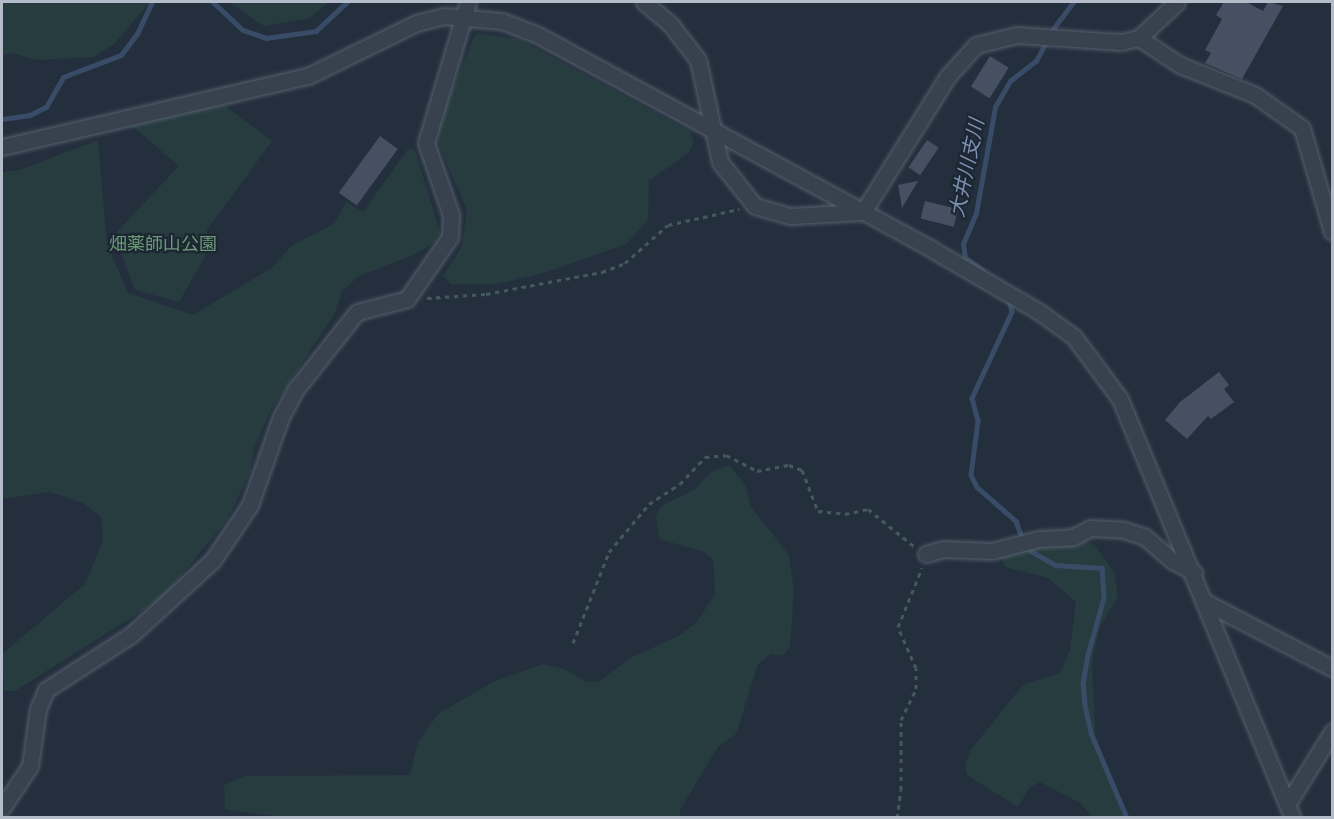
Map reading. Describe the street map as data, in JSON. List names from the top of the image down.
{
  "water": ["大井川支川"],
  "parks": ["畑薬師山公園"]
}
